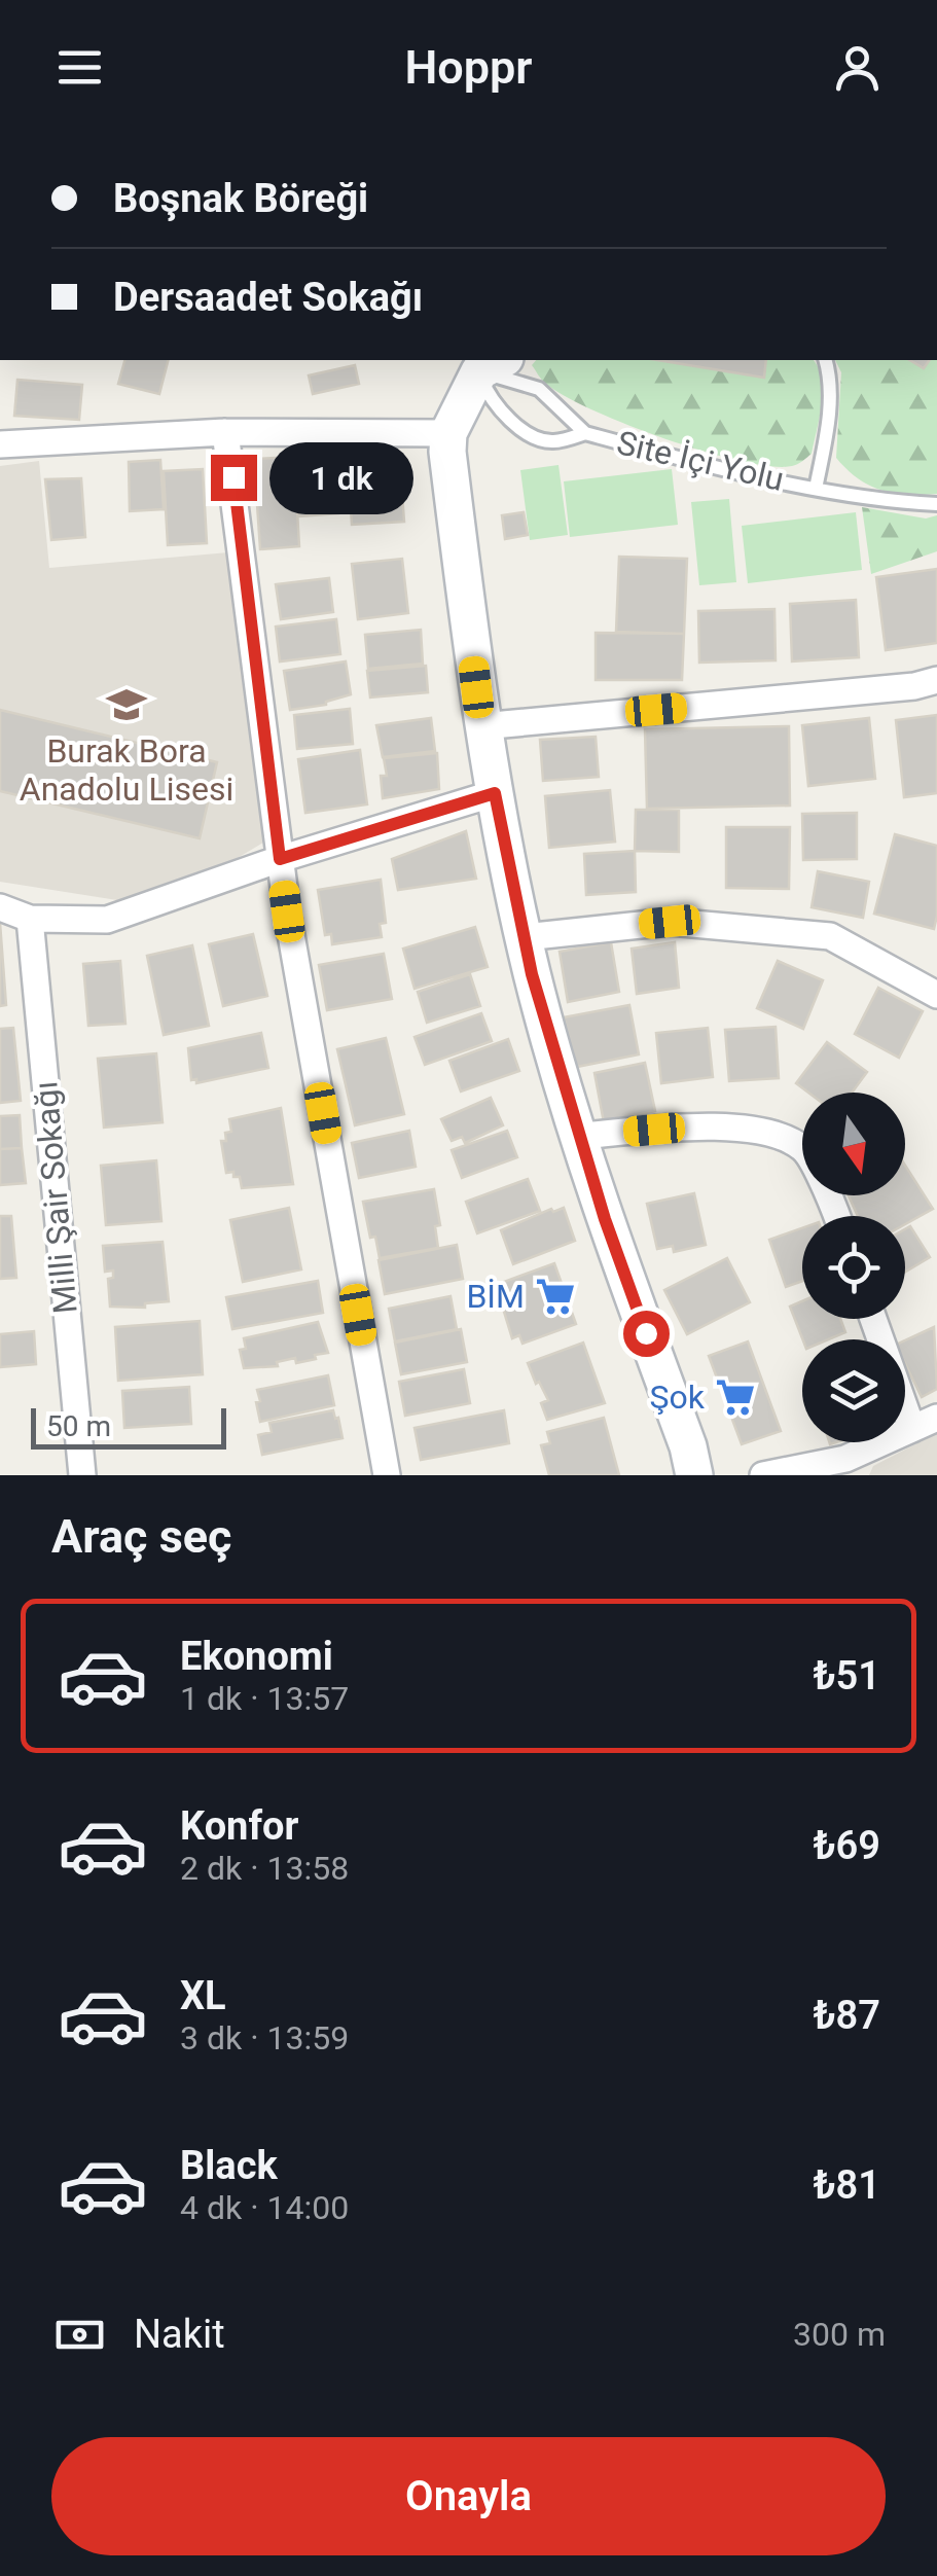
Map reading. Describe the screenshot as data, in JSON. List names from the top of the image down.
{
  "streets": {
    "street": ["Milli Şair Sokağı"],
    "lane": ["Site İçi Yolu"]
  },
  "places": {
    "school or university": ["Burak Bora Anadolu Lisesi"],
    "supermarket": ["BİM", "Şok"]
  },
  "scale_bar": "50 m",
  "north": "bottom",
  "page": {
    "header": "Hoppr",
    "banner": ["Boşnak Böreği", "Dersaadet Sokağı"],
    "bubble": "1 dk",
    "scale": "50 m",
    "heading": "Araç seç",
    "list": [
      {
        "name": "Ekonomi",
        "note": "1 dk · 13:57",
        "value": "₺51"
      },
      {
        "name": "Konfor",
        "note": "2 dk · 13:58",
        "value": "₺69"
      },
      {
        "name": "XL",
        "note": "3 dk · 13:59",
        "value": "₺87"
      },
      {
        "name": "Black",
        "note": "4 dk · 14:00",
        "value": "₺81"
      }
    ],
    "pay": ["Nakit", "300 m"],
    "buttons": "Onayla"
  }
}
